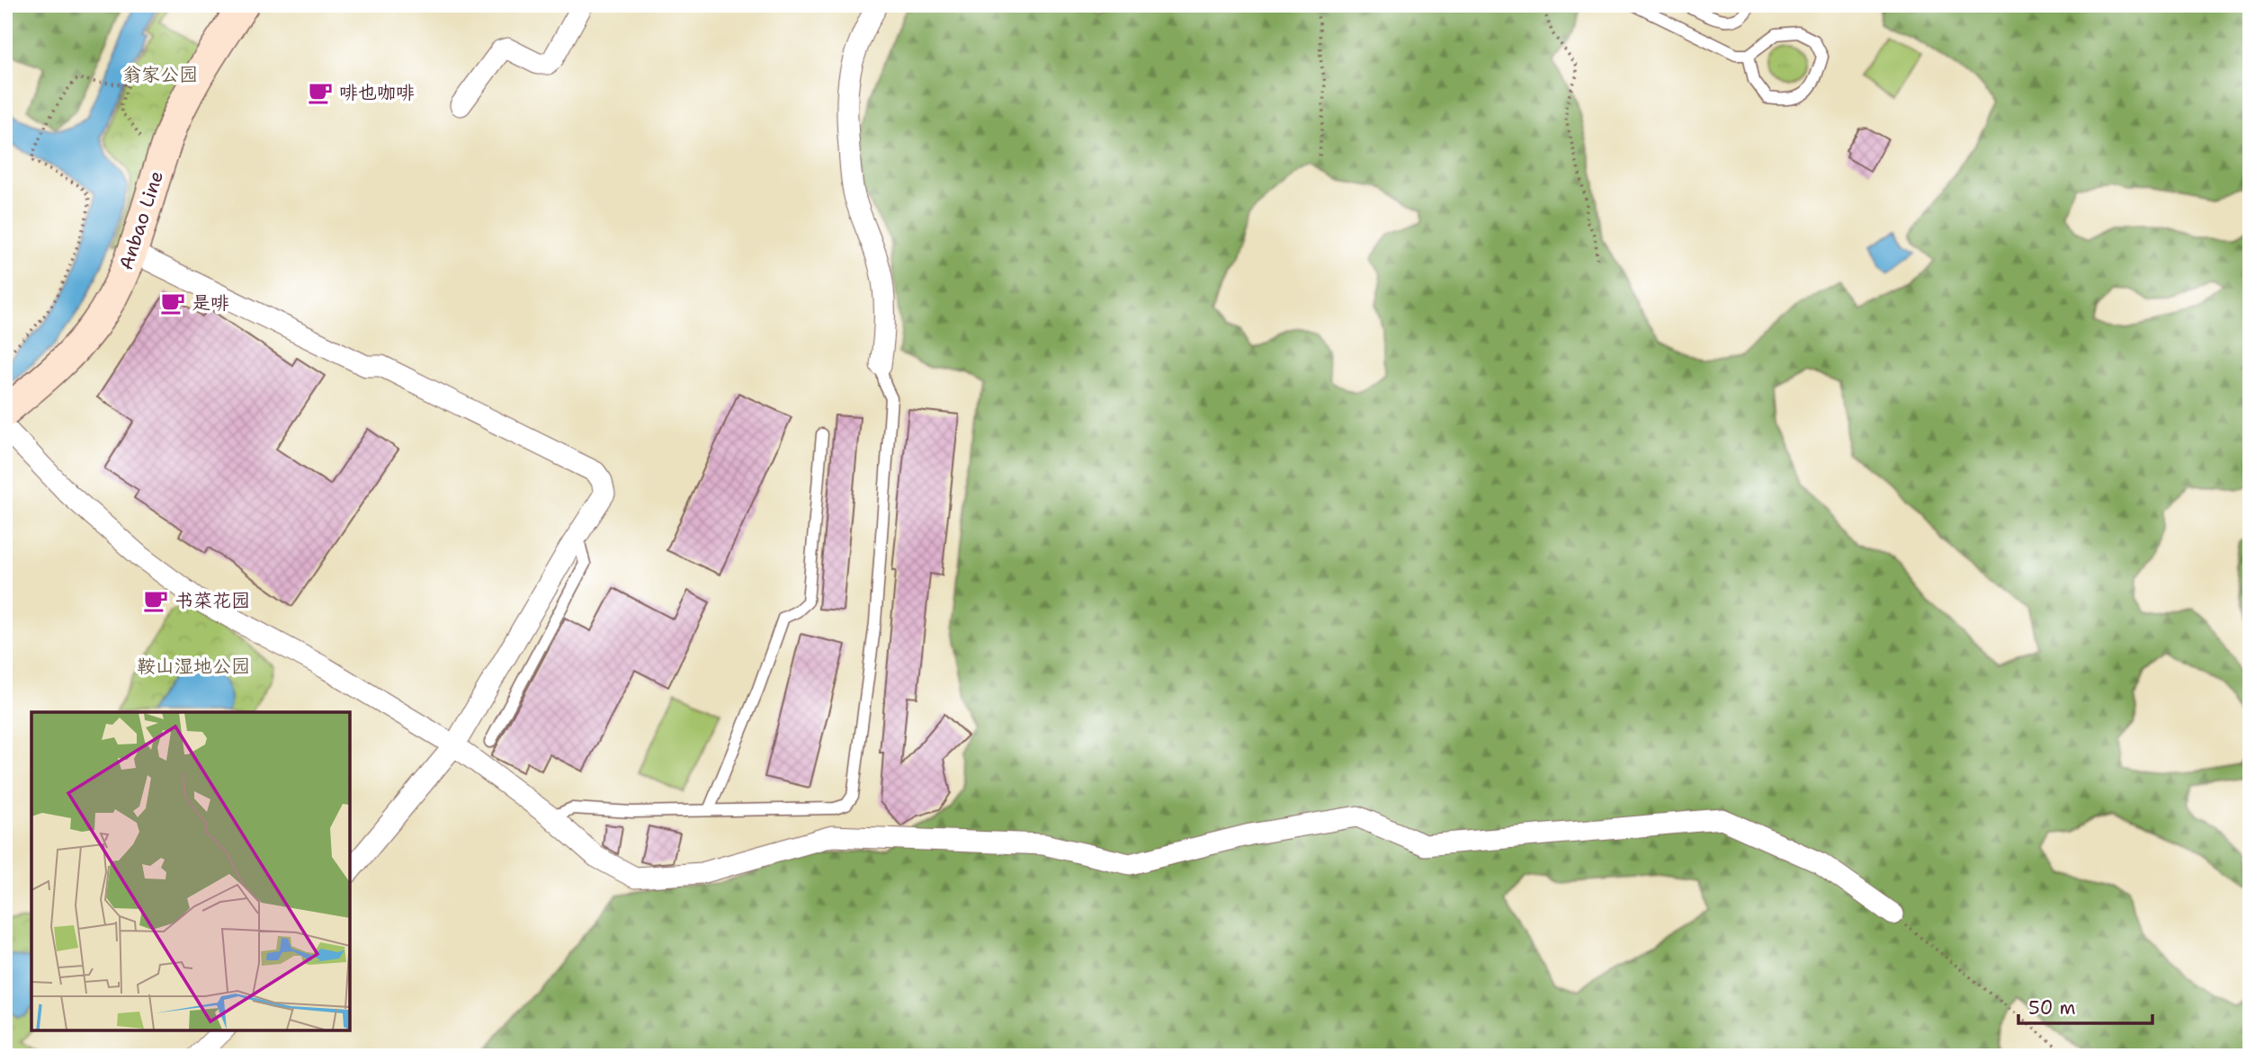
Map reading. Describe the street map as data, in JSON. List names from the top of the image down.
{
  "streets": {
    "main road": ["Anbao Line"]
  },
  "parks": ["翁家公园", "鞍山湿地公园"],
  "places": {
    "cafe": ["啡也咖啡", "是啡", "书菜花园"]
  },
  "scale_bar": "50 m"
}
